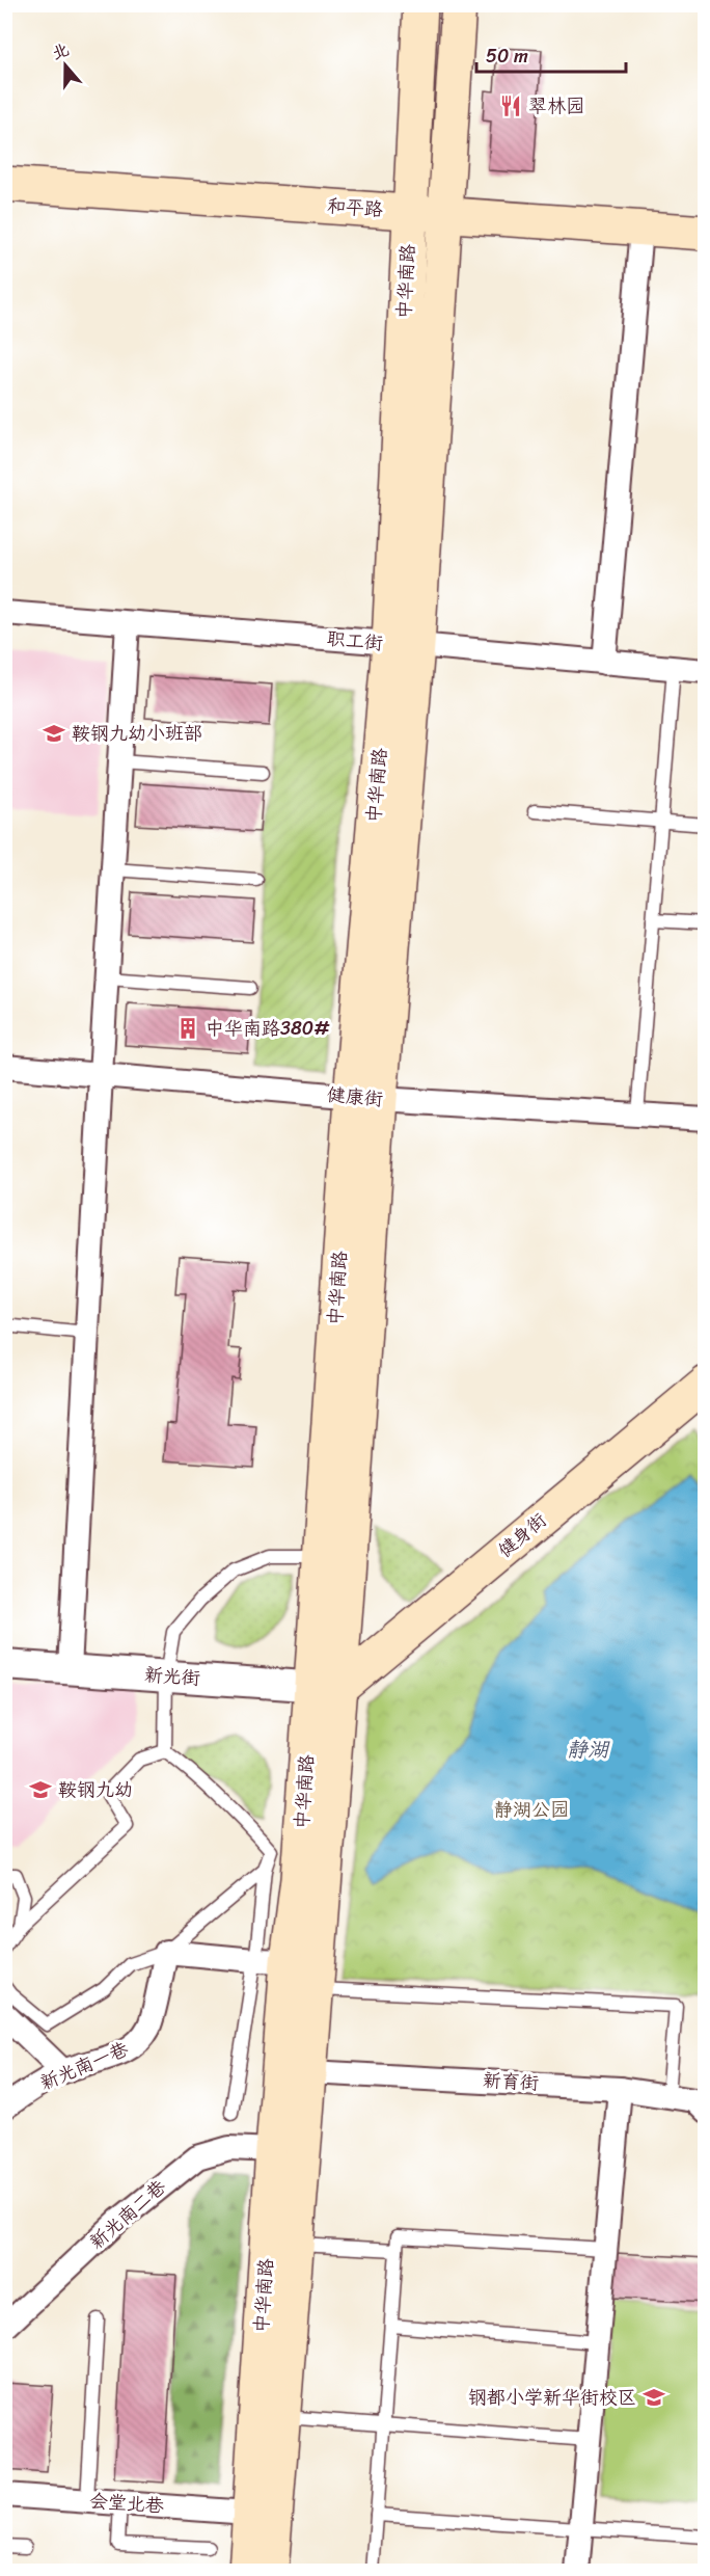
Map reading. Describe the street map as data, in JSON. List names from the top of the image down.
{
  "streets": {
    "main road": ["和平路", "中华南路", "健身街"],
    "street": [
      "职工街",
      "健康街",
      "新光街",
      "新光南一巷",
      "新育街",
      "新光南二巷",
      "会堂北巷"
    ]
  },
  "crossings": [
    ["和平路", "中华南路"],
    ["中华南路", "职工街"],
    ["中华南路", "健康街"],
    ["中华南路", "健身街"],
    ["中华南路", "新光街"],
    ["中华南路", "新光南二巷"],
    ["中华南路", "会堂北巷"],
    ["健身街", "新光街"]
  ],
  "water": ["静湖"],
  "parks": ["静湖公园"],
  "places": {
    "restaurant": ["翠林园"],
    "school or university": ["鞍钢九幼小班部", "鞍钢九幼", "钢都小学新华街校区"],
    "building": ["中华南路380#"]
  },
  "scale_bar": "50 m",
  "north": "top"
}
